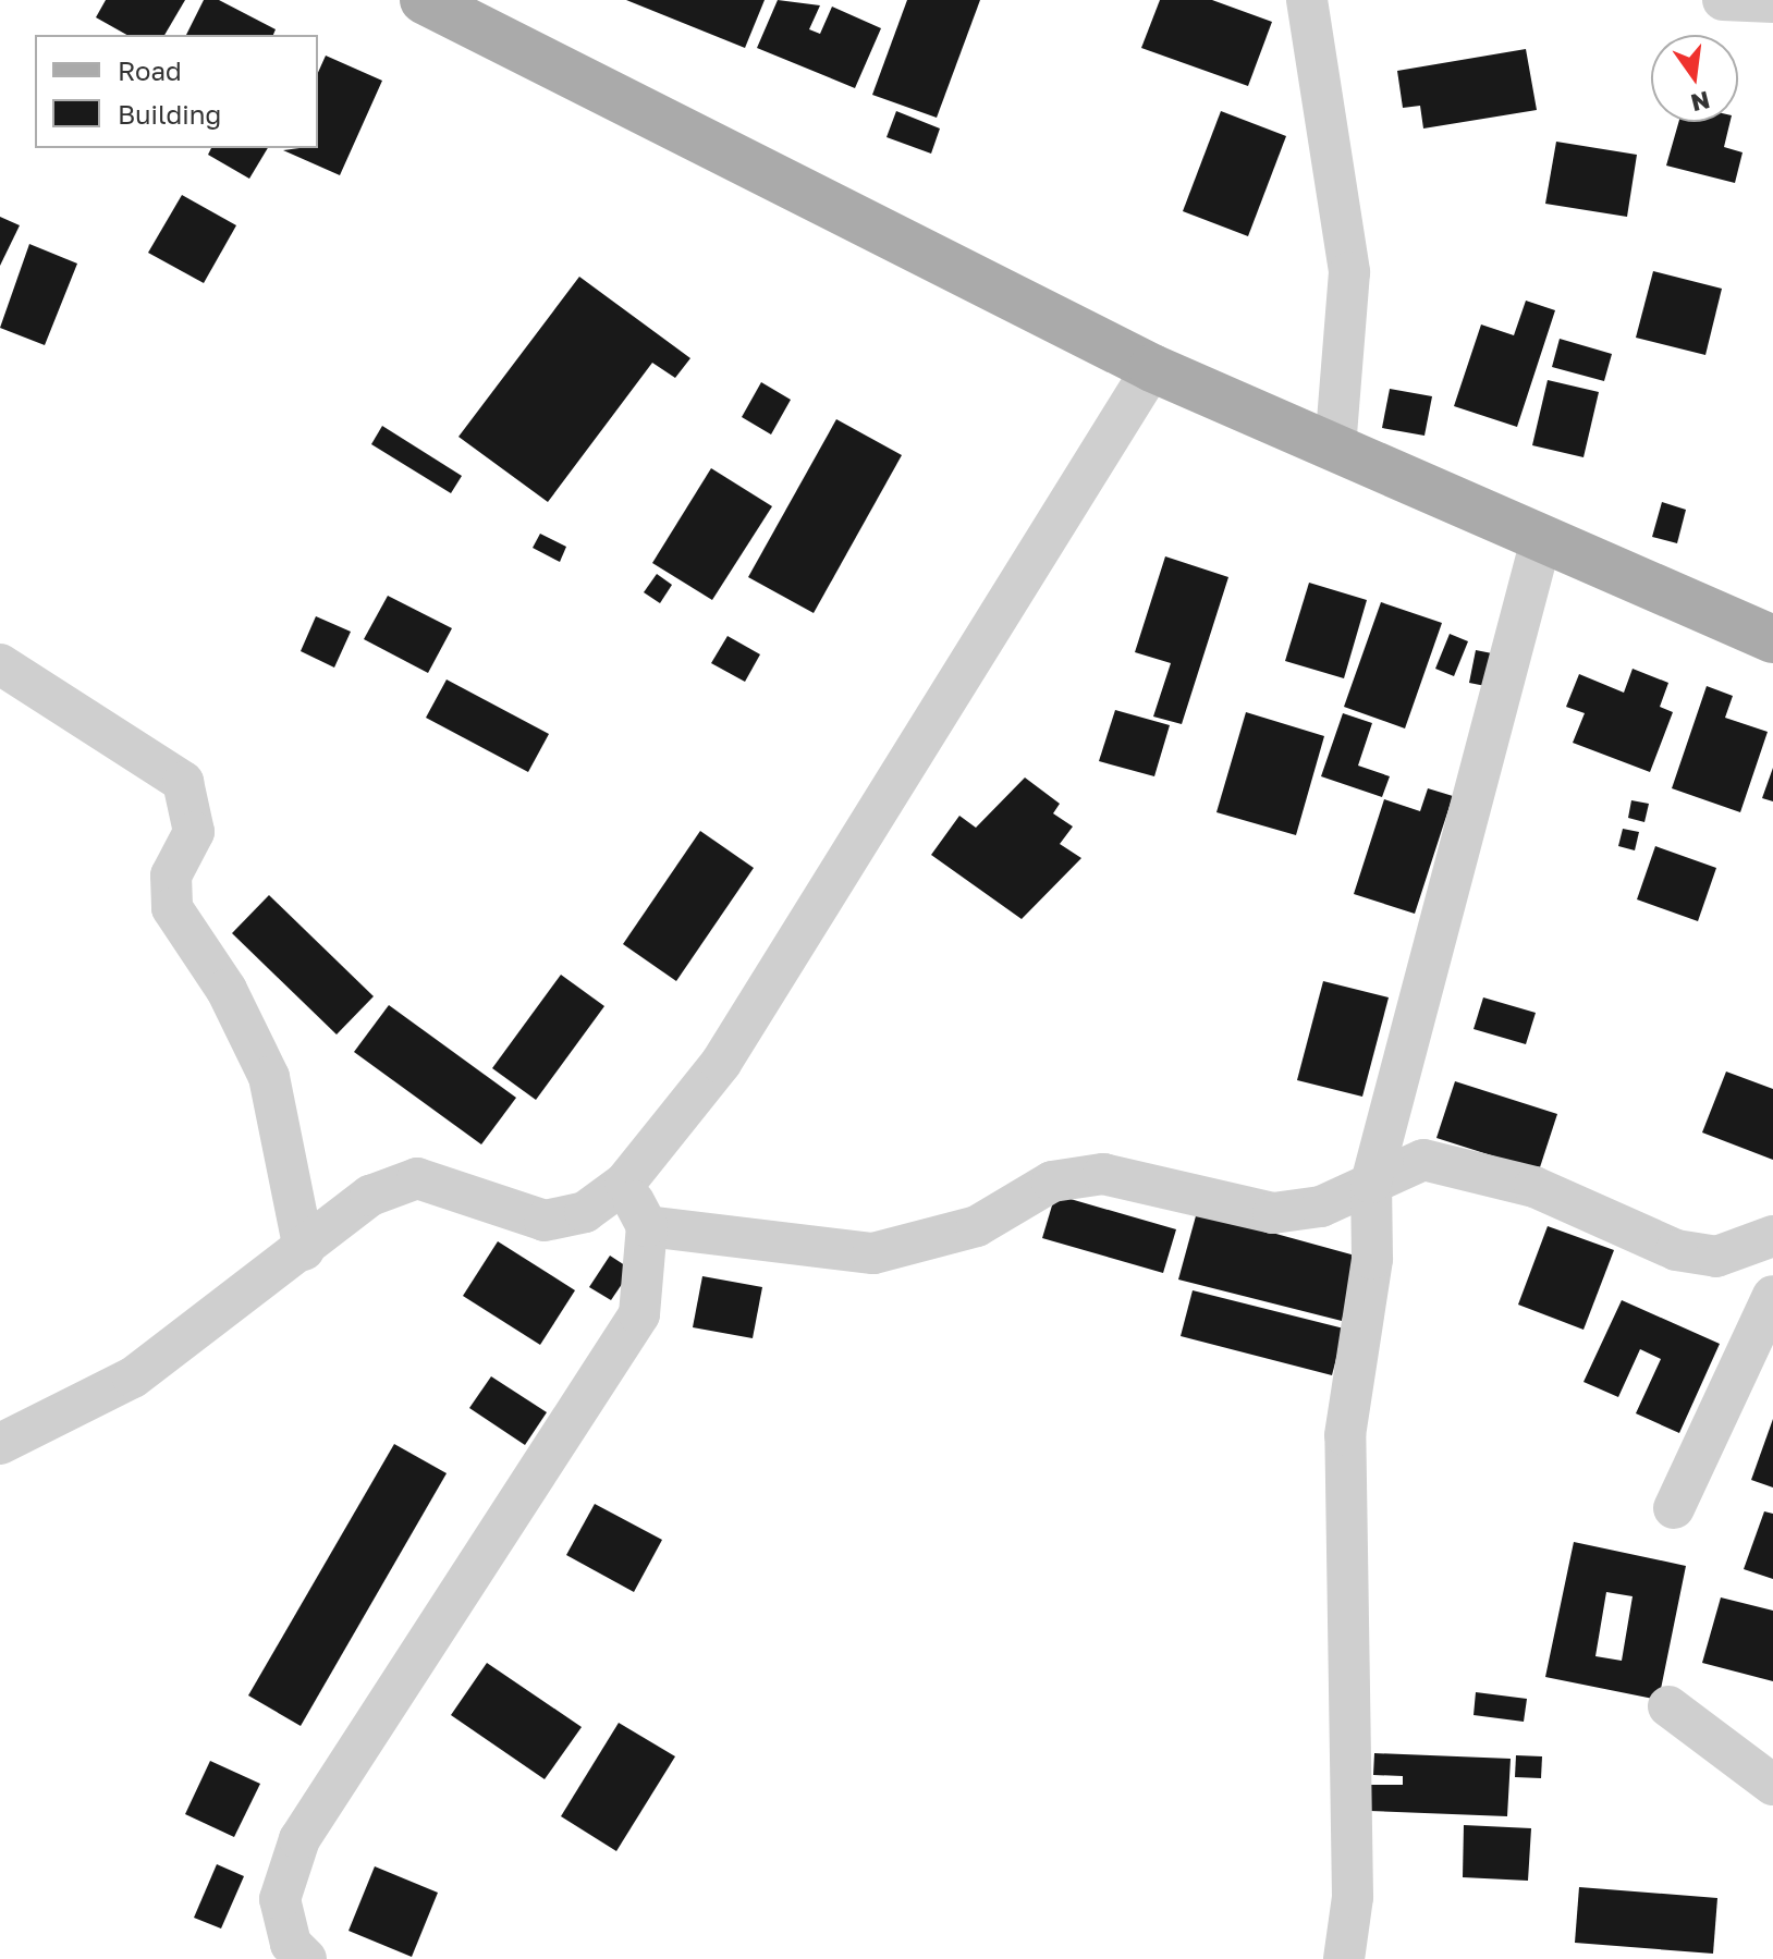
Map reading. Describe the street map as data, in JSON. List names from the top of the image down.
{
  "legend": ["Road", "Building"],
  "north": "bottom"
}
